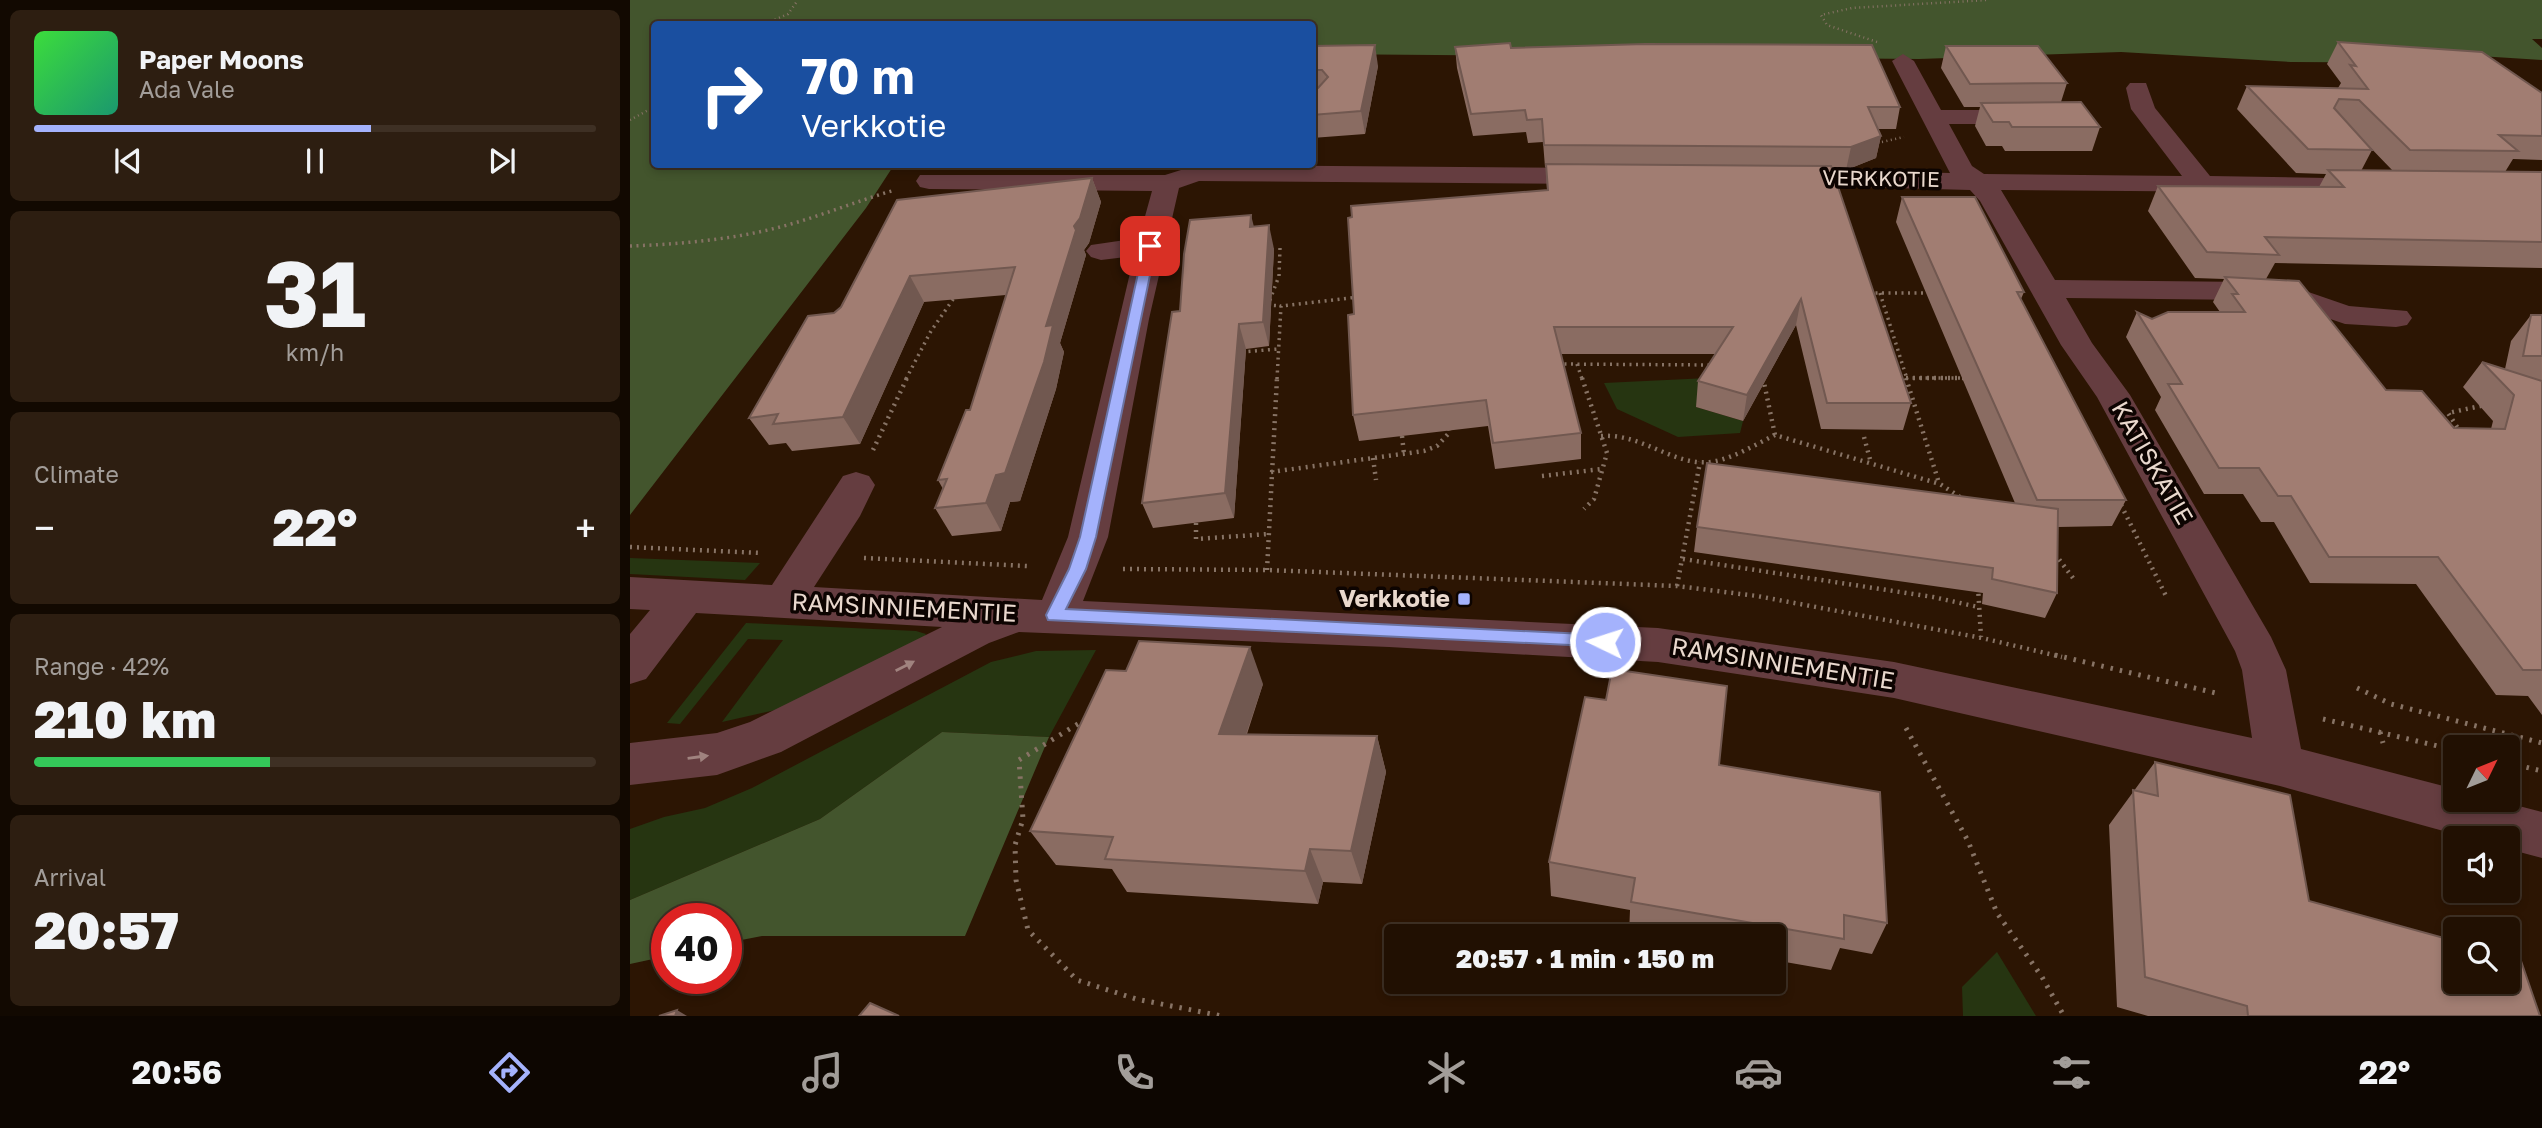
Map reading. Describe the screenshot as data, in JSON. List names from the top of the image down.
{
  "streets": {
    "street": ["VERKKOTIE", "KATISKATIE", "RAMSINNIEMENTIE"]
  },
  "crossings": [
    ["VERKKOTIE", "KATISKATIE"],
    ["KATISKATIE", "RAMSINNIEMENTIE"]
  ],
  "places": {
    "transit": ["Verkkotie"]
  },
  "north": "top right",
  "page": {
    "turn": ["70 m", "Verkkotie"],
    "song": ["Paper Moons", "Ada Vale"],
    "tile": [
      ["31", "km/h"],
      "Climate",
      ["Range · 42%", "210 km"],
      ["Arrival", "20:57"]
    ],
    "heat": ["−", "22°", "+"],
    "limit": "40",
    "trip": "20:57 · 1 min · 150 m",
    "tabs": ["20:56", "22°"]
  }
}
